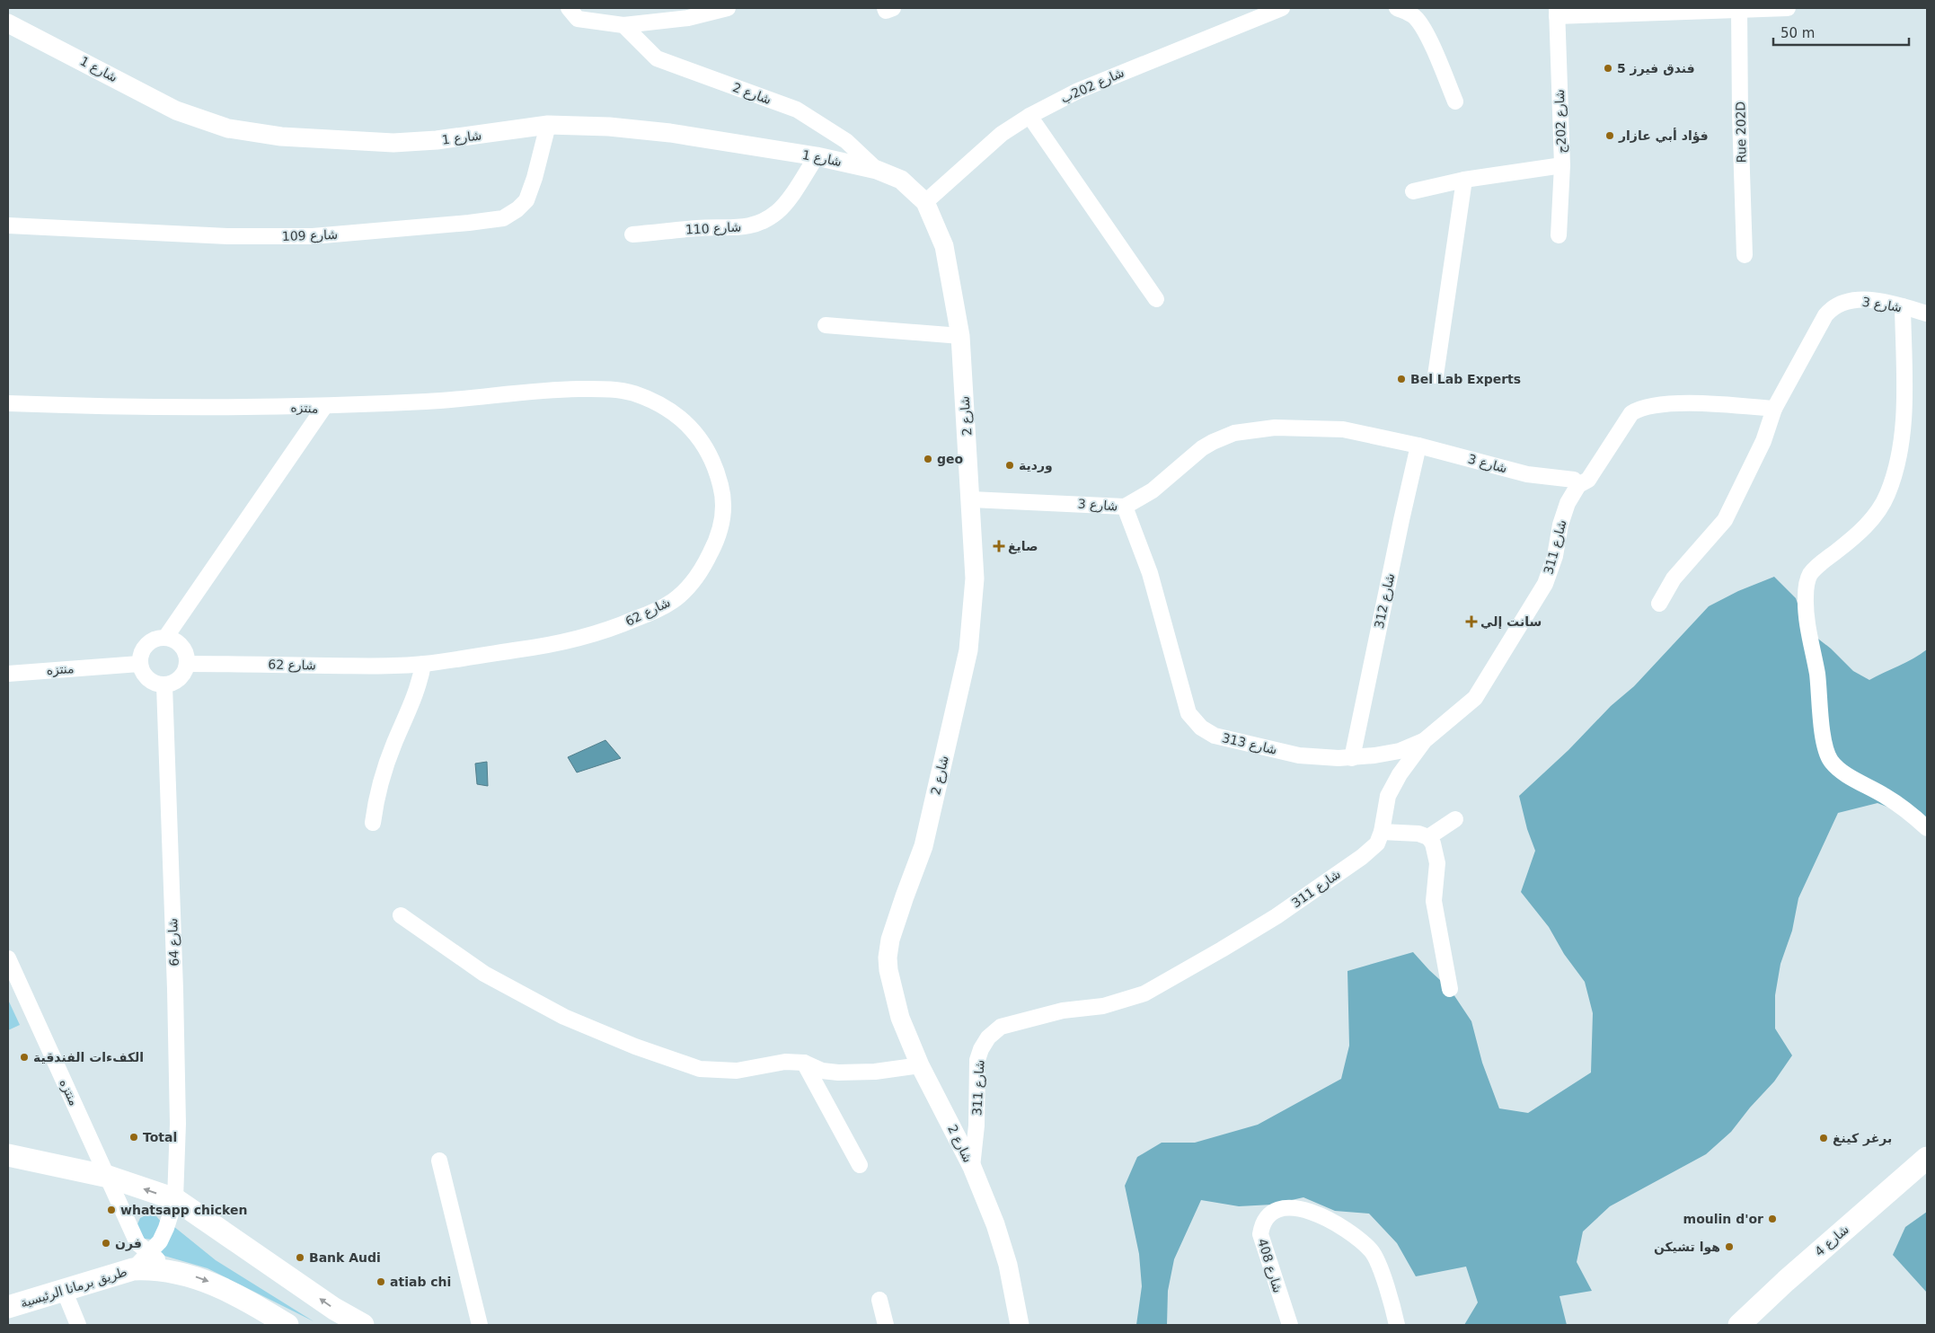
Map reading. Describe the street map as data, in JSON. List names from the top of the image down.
{
  "streets": {
    "main road": ["شارع 4", "طريق برمانا الرئيسية"],
    "street": [
      "شارع 1",
      "شارع 202ب",
      "شارع 2",
      "شارع 202ج",
      "Rue 202D",
      "شارع 110",
      "شارع 109",
      "شارع 3",
      "منتزه",
      "شارع 311",
      "شارع 312",
      "شارع 62",
      "شارع 313",
      "شارع 64",
      "شارع 408"
    ]
  },
  "crossings": [
    ["شارع 1", "شارع 202ب"],
    ["شارع 1", "شارع 2"],
    ["شارع 1", "شارع 110"],
    ["شارع 1", "شارع 109"],
    ["شارع 202ب", "شارع 2"],
    ["شارع 2", "شارع 3"],
    ["شارع 2", "شارع 311"],
    ["شارع 3", "شارع 311"],
    ["شارع 3", "شارع 312"],
    ["شارع 3", "شارع 313"],
    ["منتزه", "شارع 62"],
    ["منتزه", "شارع 64"],
    ["منتزه", "طريق برمانا الرئيسية"],
    ["شارع 311", "شارع 313"],
    ["شارع 312", "شارع 313"],
    ["شارع 62", "شارع 64"],
    ["شارع 64", "طريق برمانا الرئيسية"]
  ],
  "places": {
    "other": [
      "فندق فيرز 5",
      "فؤاد أبي عازار",
      "Bel Lab Experts",
      "geo",
      "وردية",
      "الكفءات الفندقية",
      "Total",
      "برغر كينغ",
      "whatsapp chicken",
      "moulin d'or",
      "فرن",
      "هوا تشيكن",
      "Bank Audi",
      "atiab chi"
    ],
    "health": ["صايغ", "سانت إلي"]
  },
  "scale_bar": "50 m"
}
